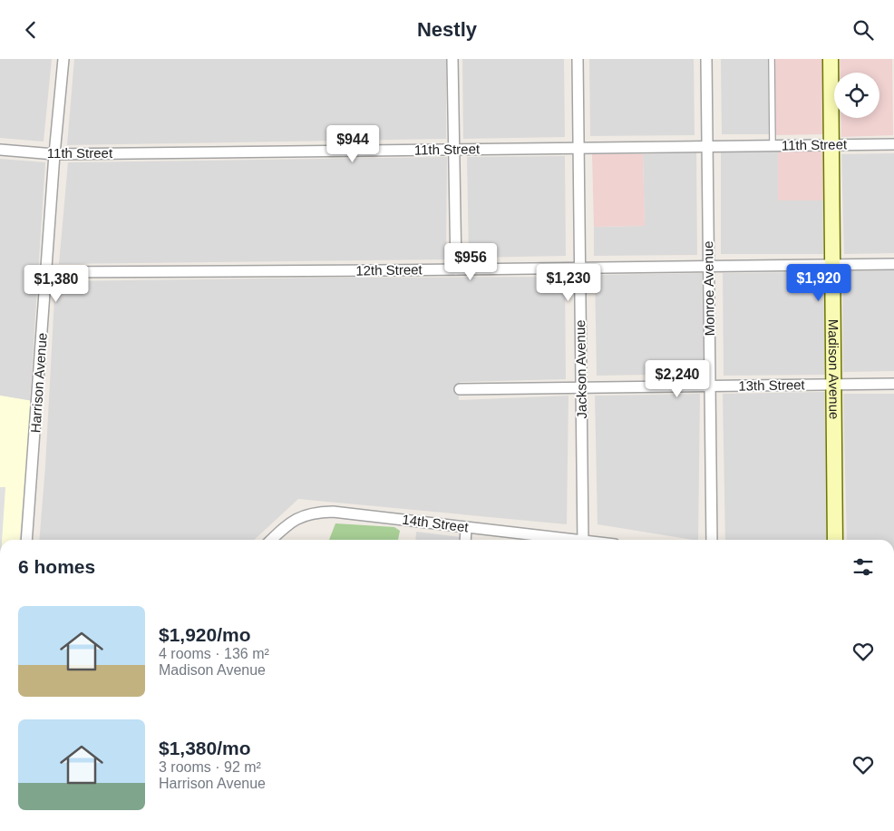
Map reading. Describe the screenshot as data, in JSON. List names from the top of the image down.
{
  "streets": {
    "street": [
      "11th Street",
      "12th Street",
      "Monroe Avenue",
      "Jackson Avenue",
      "Madison Avenue",
      "Harrison Avenue",
      "13th Street",
      "14th Street"
    ]
  },
  "crossings": [
    ["11th Street", "Monroe Avenue"],
    ["11th Street", "Jackson Avenue"],
    ["11th Street", "Madison Avenue"],
    ["11th Street", "Harrison Avenue"],
    ["12th Street", "Monroe Avenue"],
    ["12th Street", "Jackson Avenue"],
    ["12th Street", "Madison Avenue"],
    ["12th Street", "Harrison Avenue"],
    ["Monroe Avenue", "13th Street"],
    ["Jackson Avenue", "13th Street"],
    ["Madison Avenue", "13th Street"]
  ],
  "page": {
    "header": "Nestly",
    "price": [
      "$944",
      "$956",
      "$1,230",
      "$1,920",
      "$1,380",
      "$2,240"
    ],
    "heading": "6 homes",
    "list": [
      {
        "name": "$1,920/mo",
        "note": "4 rooms · 136 m² · Madison Avenue"
      },
      {
        "name": "$1,380/mo",
        "note": "3 rooms · 92 m² · Harrison Avenue"
      }
    ]
  }
}
